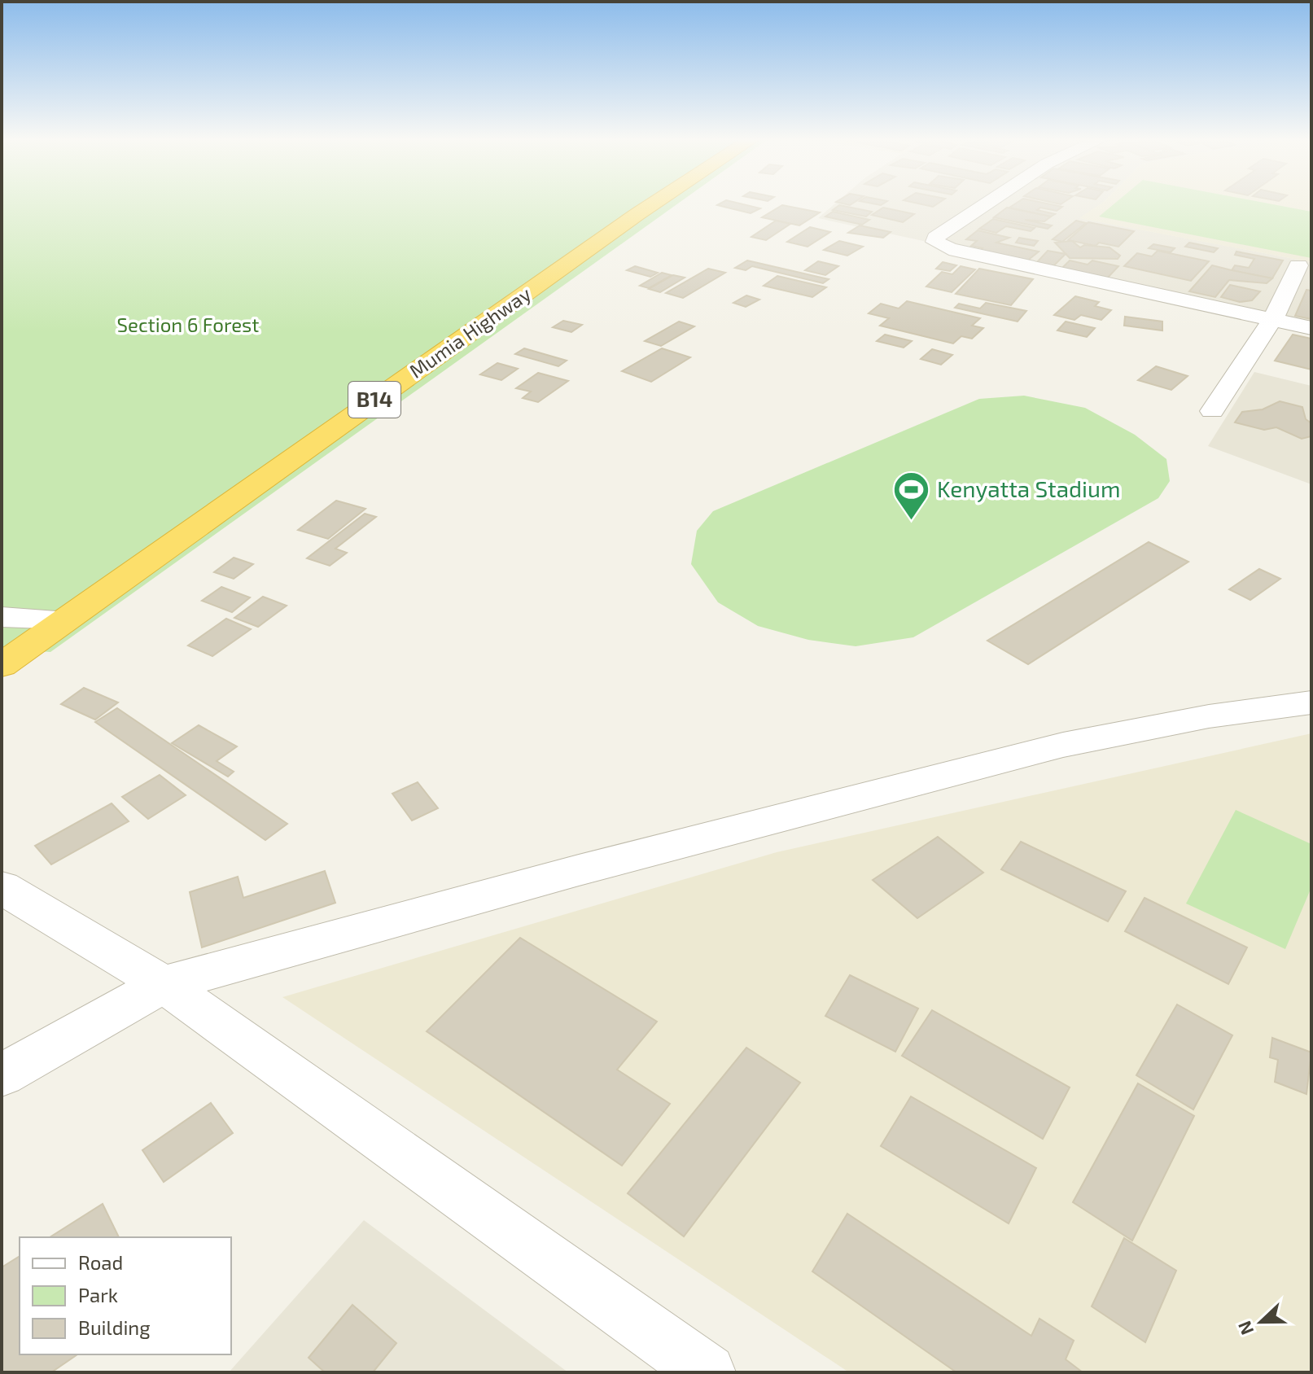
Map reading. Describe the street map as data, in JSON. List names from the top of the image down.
{
  "streets": {
    "highway": ["Mumia Highway", "B14"]
  },
  "parks": ["Section 6 Forest"],
  "places": {
    "sports": ["Kenyatta Stadium"]
  },
  "legend": ["Road", "Park", "Building"],
  "north": "left"
}
